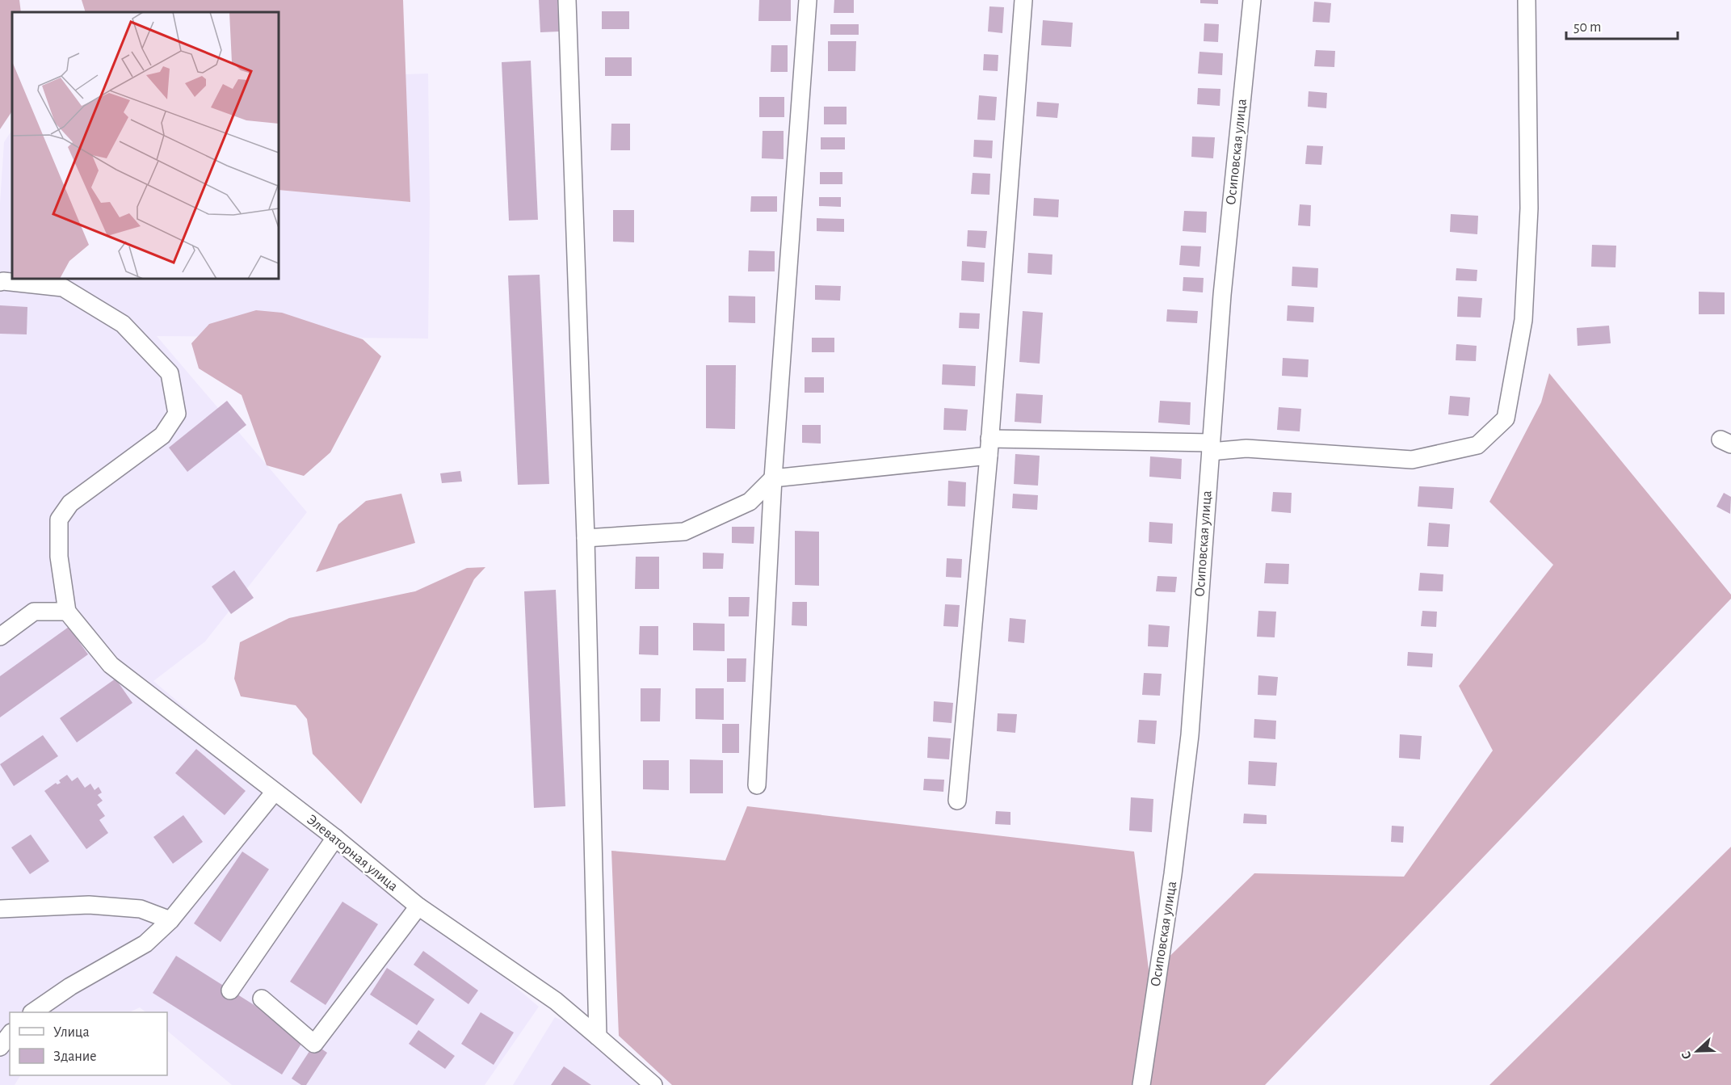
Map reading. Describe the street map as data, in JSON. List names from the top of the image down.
{
  "streets": {
    "street": ["Осиповская улица", "Элеваторная улица"]
  },
  "legend": ["Улица", "Здание"],
  "scale_bar": "50 m",
  "north": "left"
}
